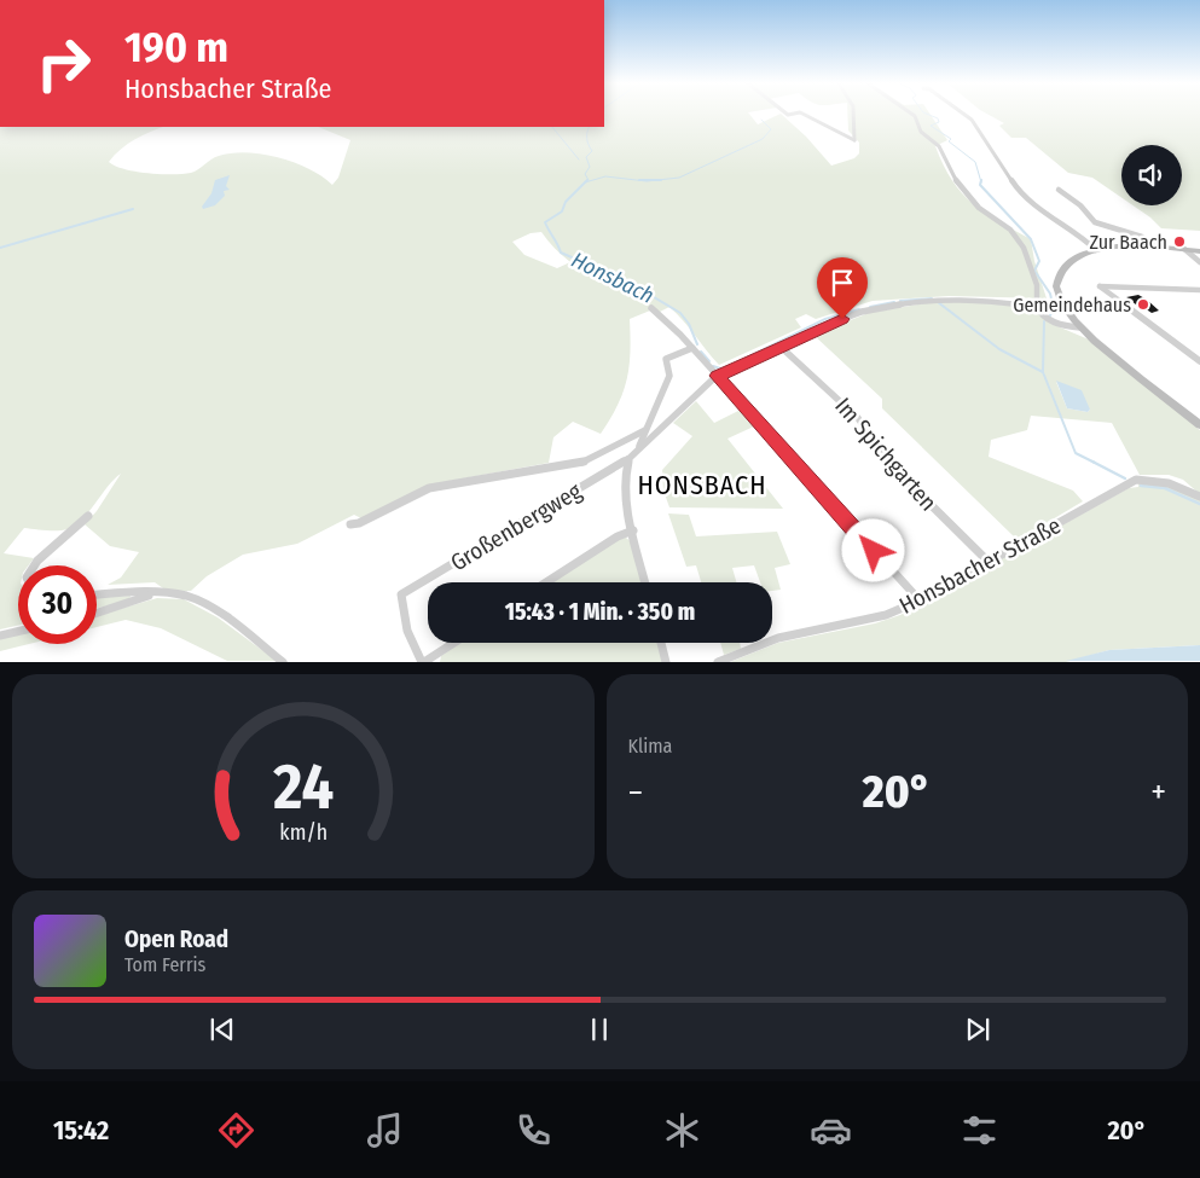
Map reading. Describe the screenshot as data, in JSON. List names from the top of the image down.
{
  "streets": {
    "street": ["Im Spichgarten", "Großenbergweg", "Honsbacher Straße"]
  },
  "crossings": [
    ["Im Spichgarten", "Honsbacher Straße"]
  ],
  "districts": ["HONSBACH"],
  "water": ["Honsbach"],
  "places": ["Zur Baach", "Gemeindehaus"],
  "page": {
    "turn": ["190 m", "Honsbacher Straße"],
    "limit": "30",
    "trip": "15:43 · 1 Min. · 350 m",
    "tile": "Klima",
    "heat": ["−", "20°", "+"],
    "song": ["Open Road", "Tom Ferris"],
    "tabs": ["15:42", "20°"],
    "gauge": ["24", "km/h"]
  }
}
